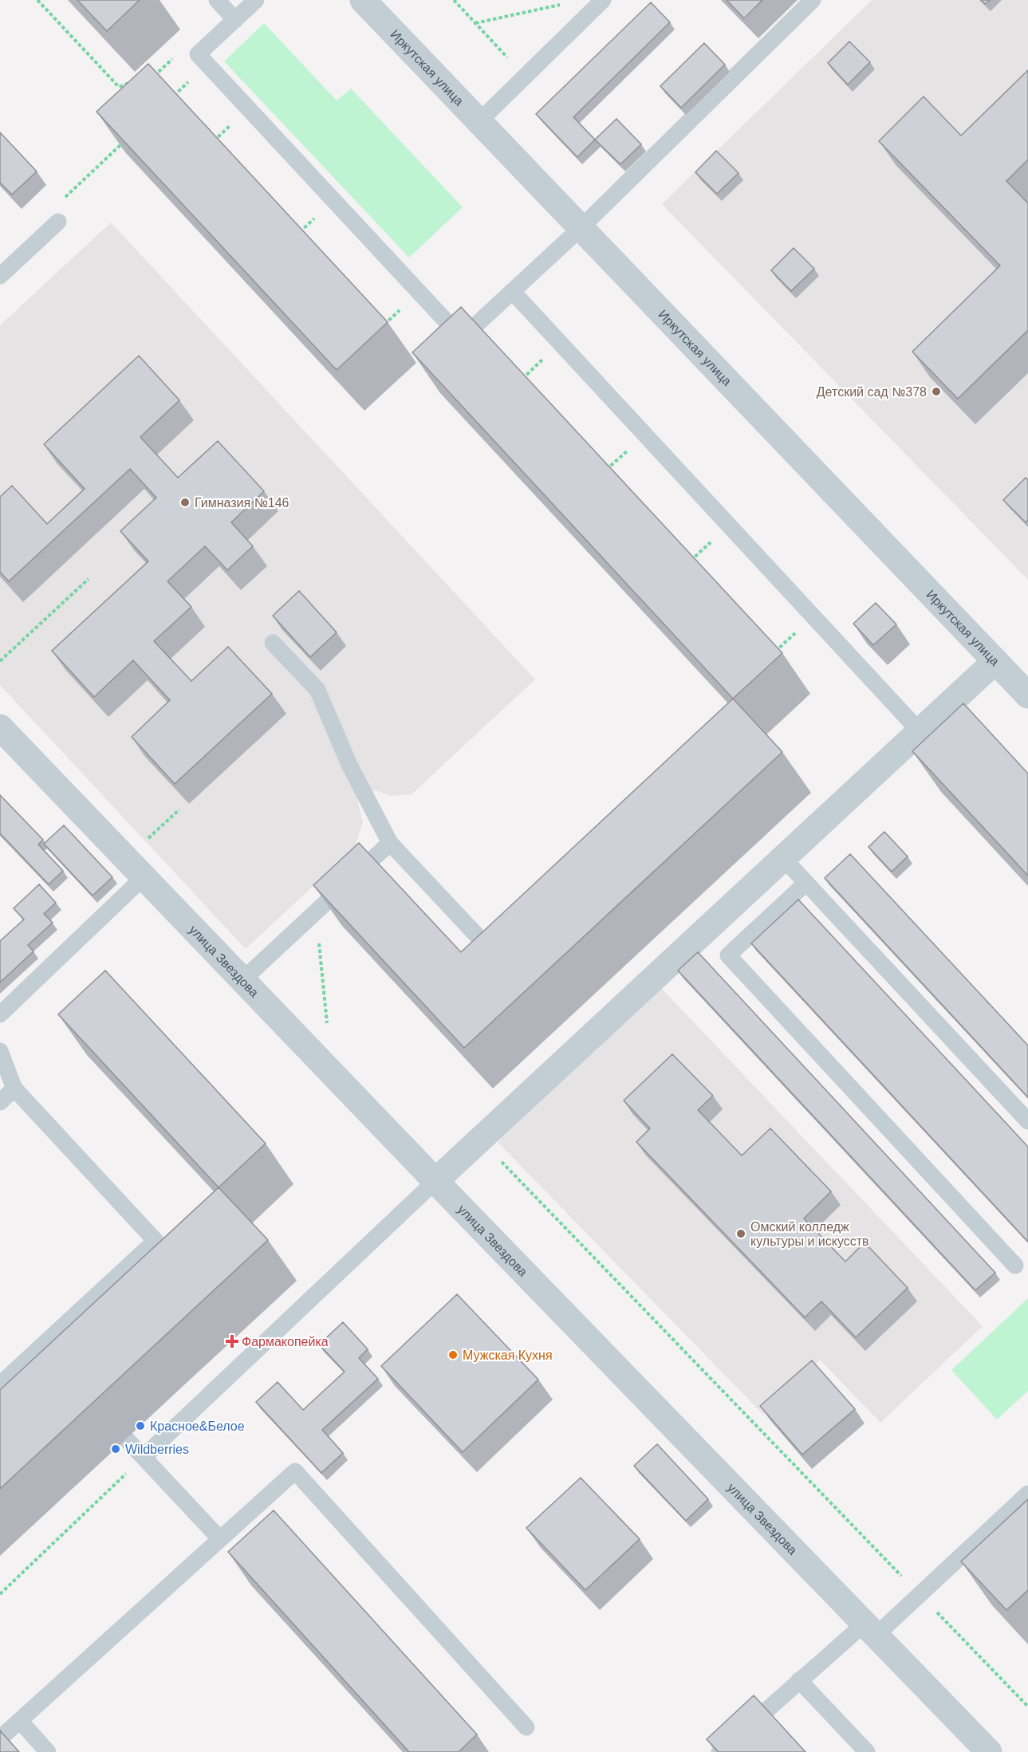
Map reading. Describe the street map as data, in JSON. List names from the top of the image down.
{
  "streets": {
    "street": ["Иркутская улица", "улица Звездова"]
  },
  "places": {
    "other": [
      "Детский сад №378",
      "Гимназия №146",
      "Омский колледж культуры и искусств",
      "Мужская Кухня",
      "Красное&Белое",
      "Wildberries"
    ],
    "health": ["Фармакопейка"]
  }
}
